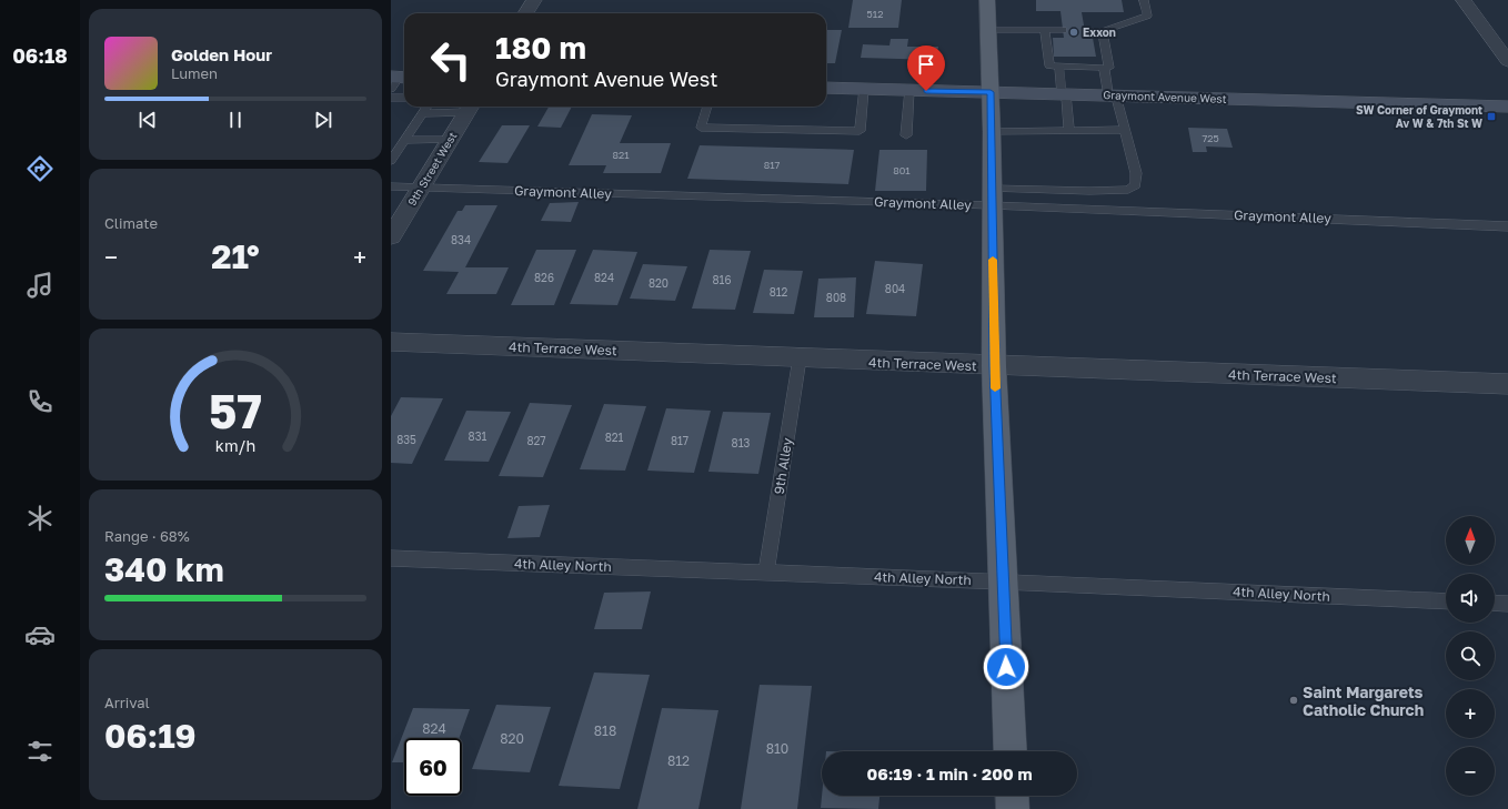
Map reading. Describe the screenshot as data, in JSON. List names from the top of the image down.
{
  "streets": {
    "main road": ["Graymont Avenue West"],
    "street": ["9th Street West", "4th Terrace West"],
    "lane": ["Graymont Alley", "9th Alley", "4th Alley North"]
  },
  "crossings": [
    ["9th Street West", "Graymont Alley"],
    ["4th Terrace West", "9th Alley"],
    ["9th Alley", "4th Alley North"]
  ],
  "places": {
    "other": ["Exxon", "Saint Margarets Catholic Church"],
    "transit": ["SW Corner of Graymont Av W & 7th St W"]
  },
  "house_numbers": [
    "512",
    "725",
    "821",
    "817",
    "801",
    "834",
    "826",
    "824",
    "816",
    "820",
    "804",
    "812",
    "808",
    "831",
    "821",
    "835",
    "827",
    "817",
    "813",
    "824",
    "818",
    "820",
    "810",
    "812"
  ],
  "north": "top",
  "page": {
    "tabs": "06:18",
    "turn": ["180 m", "Graymont Avenue West"],
    "song": ["Golden Hour", "Lumen"],
    "tile": [
      "Climate",
      ["Range · 68%", "340 km"],
      ["Arrival", "06:19"]
    ],
    "heat": ["−", "21°", "+"],
    "map_buttons": ["+", "−"],
    "limit": "60",
    "trip": "06:19 · 1 min · 200 m",
    "gauge": ["57", "km/h"]
  }
}
